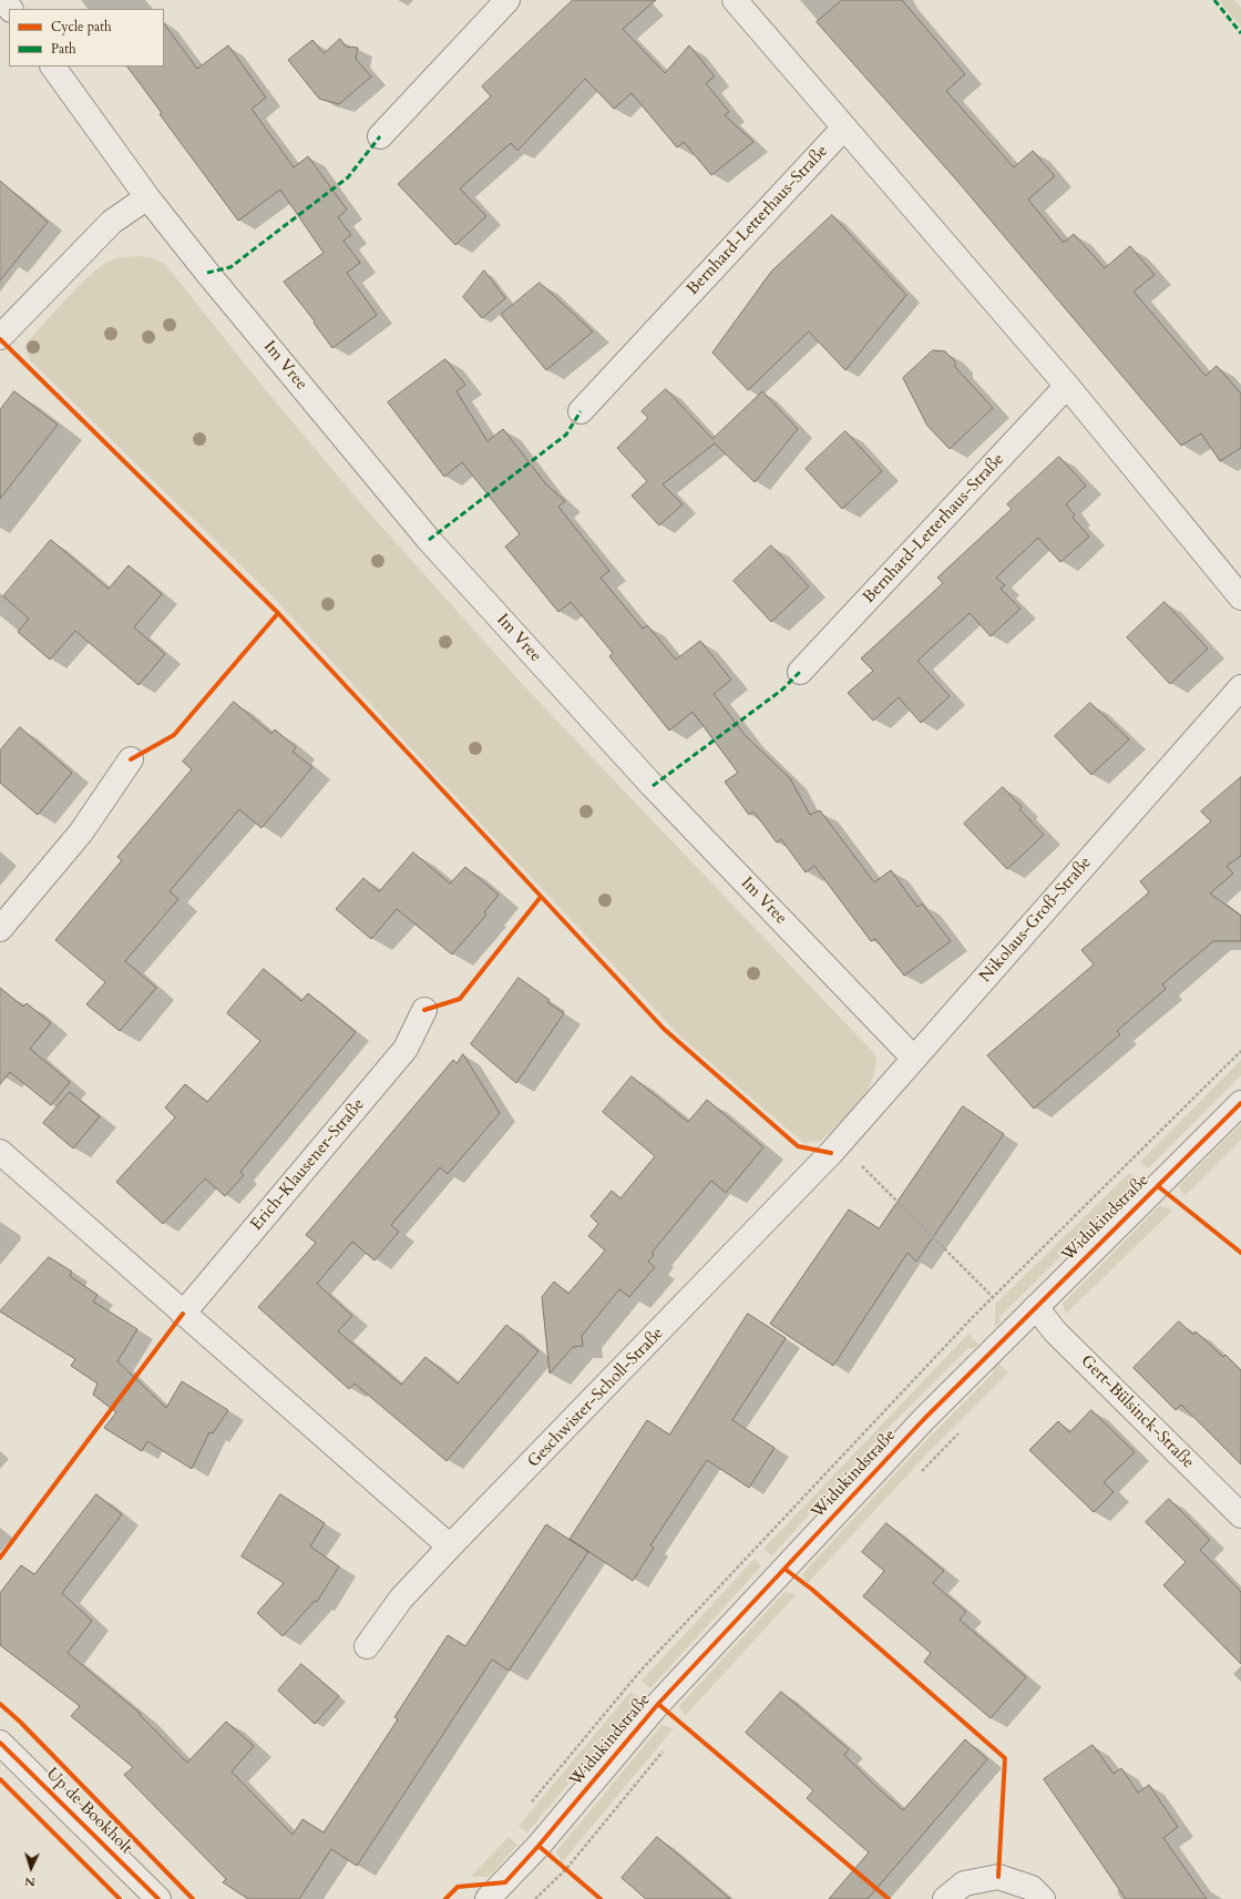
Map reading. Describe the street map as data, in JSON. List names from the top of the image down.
{
  "streets": {
    "street": [
      "Bernhard-Letterhaus-Straße",
      "Im Vree",
      "Nikolaus-Groß-Straße",
      "Erich-Klausener-Straße",
      "Widukindstraße",
      "Geschwister-Scholl-Straße",
      "Gert-Bülsinck-Straße",
      "Up de Bookholt"
    ]
  },
  "crossings": [
    ["Im Vree", "Nikolaus-Groß-Straße"],
    ["Nikolaus-Groß-Straße", "Geschwister-Scholl-Straße"],
    ["Widukindstraße", "Gert-Bülsinck-Straße"]
  ],
  "legend": ["Cycle path", "Path"],
  "north": "bottom"
}
